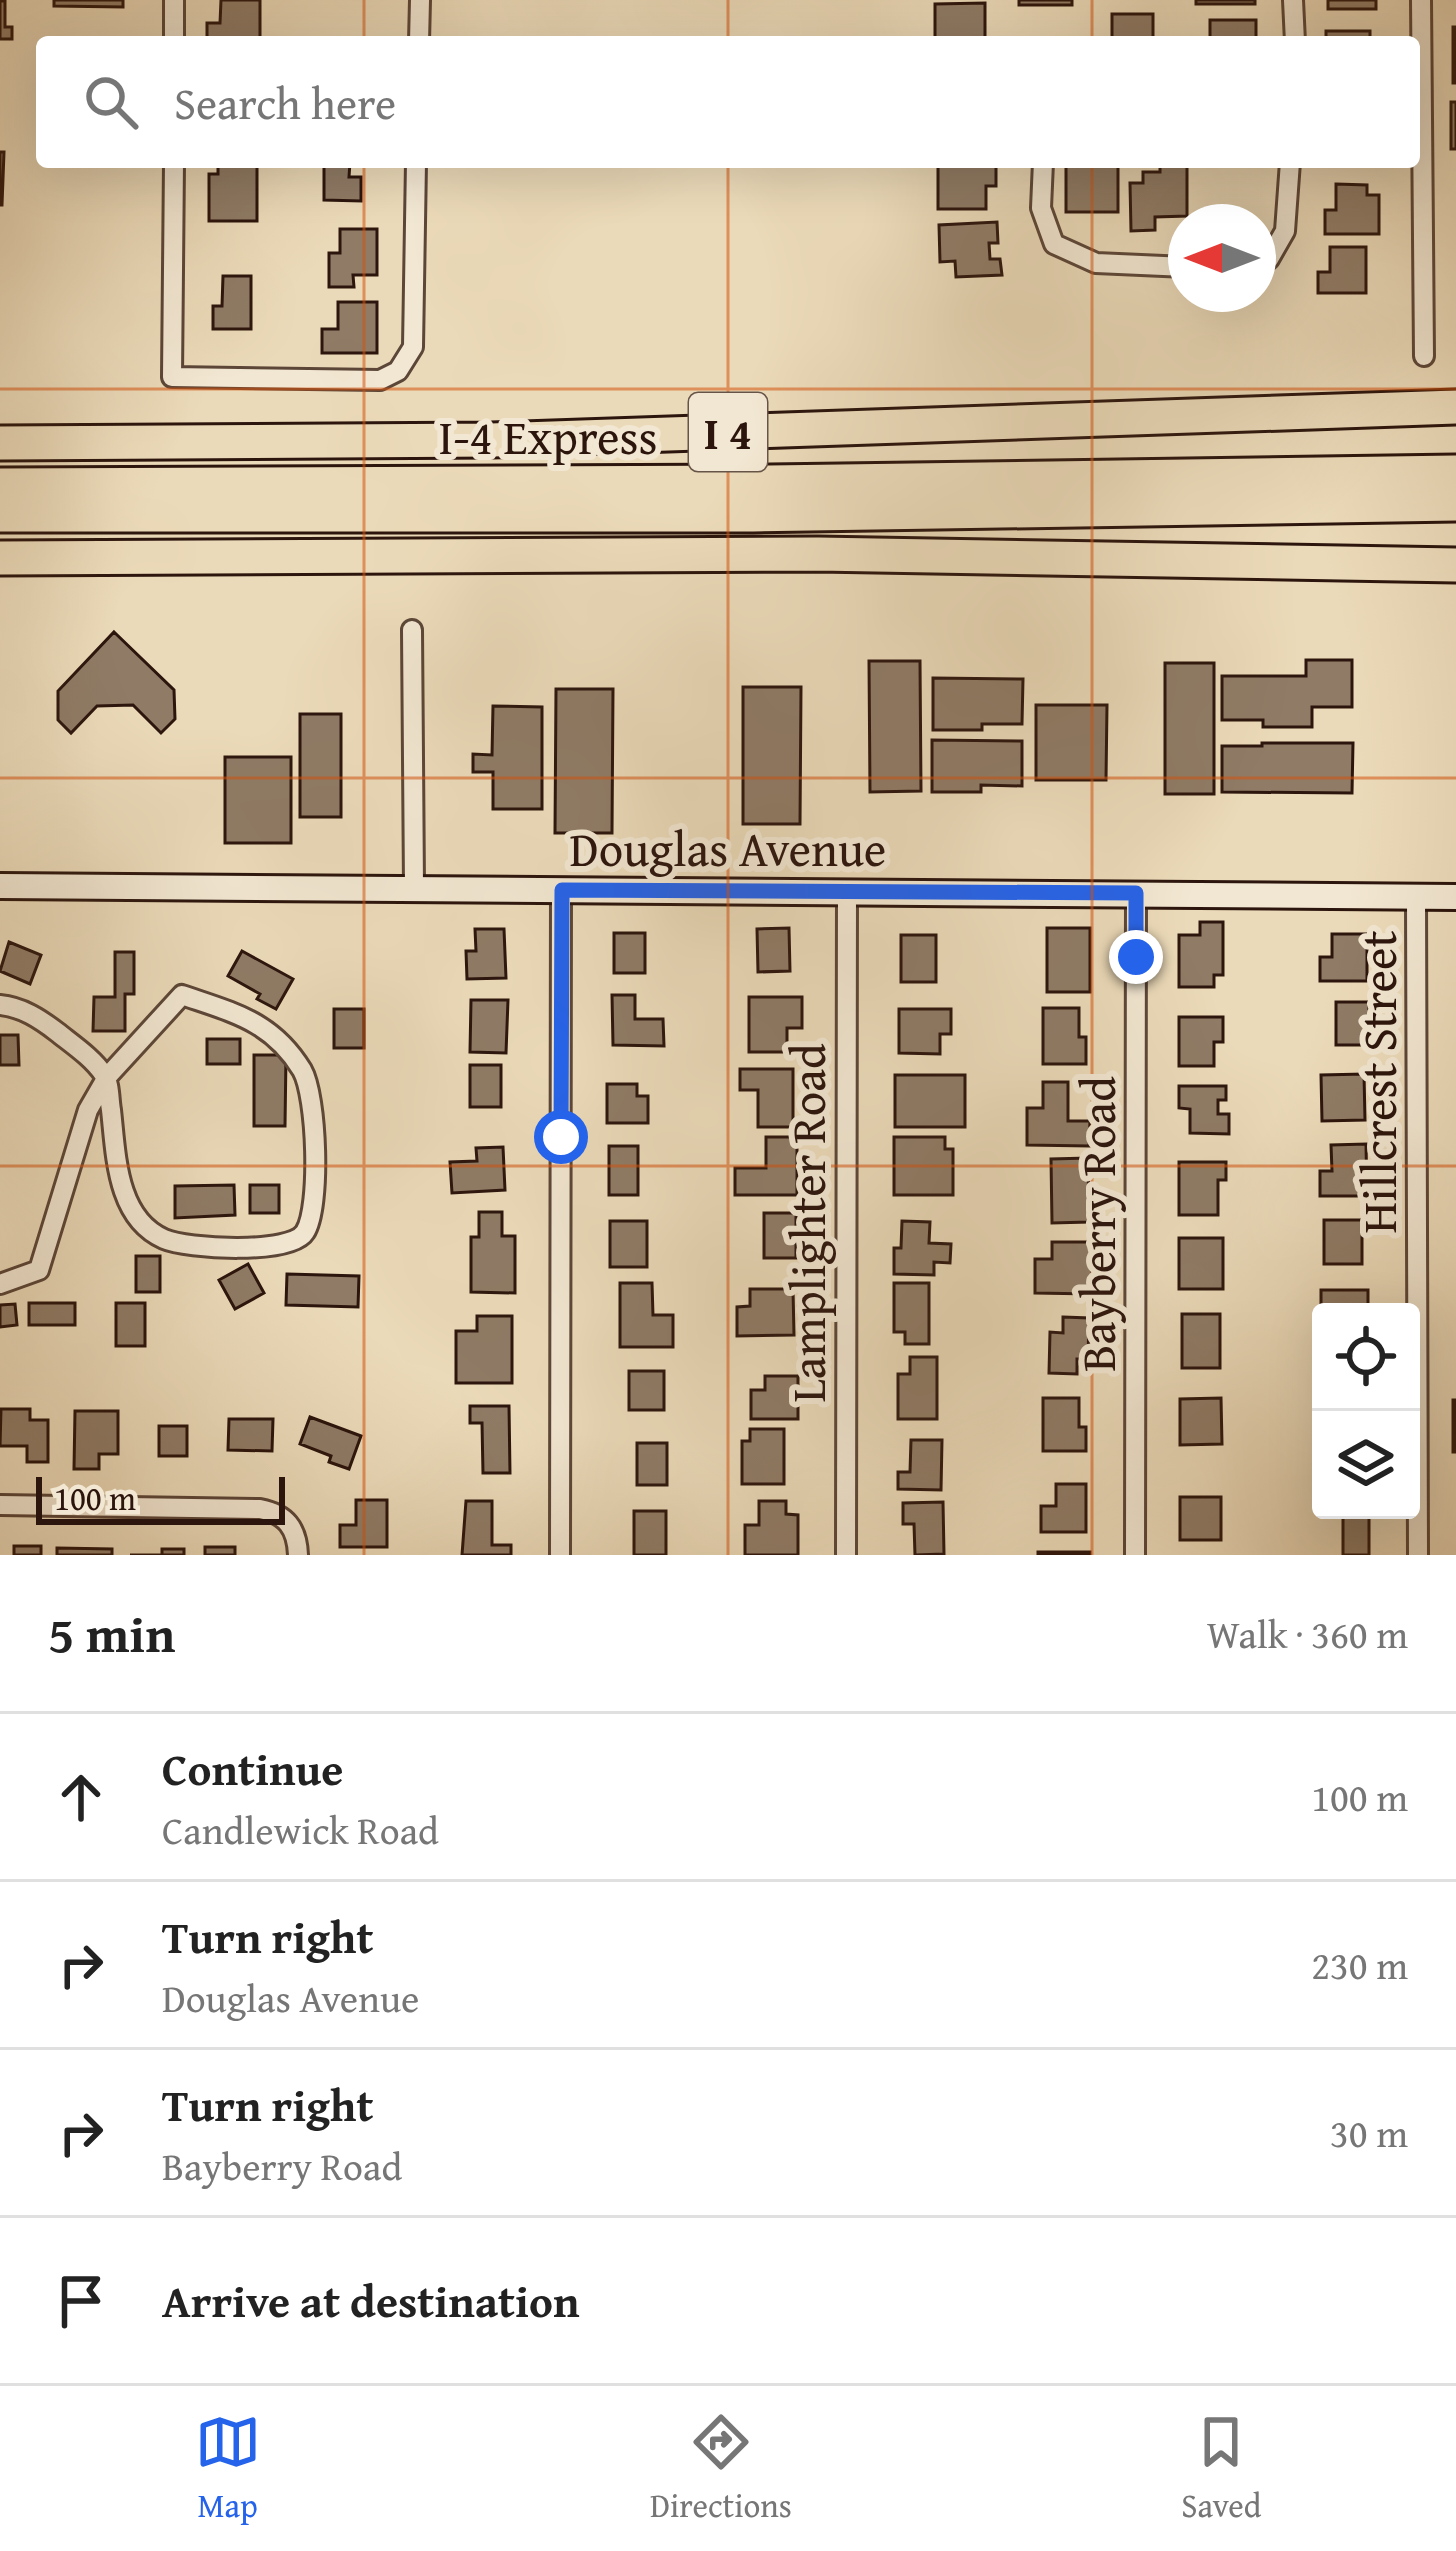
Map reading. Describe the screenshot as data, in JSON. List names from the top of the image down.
{
  "streets": {
    "highway": ["I 4", "I-4 Express"],
    "main road": ["Douglas Avenue"],
    "street": ["Hillcrest Street", "Lamplighter Road", "Bayberry Road"]
  },
  "crossings": [
    ["Douglas Avenue", "Hillcrest Street"],
    ["Douglas Avenue", "Lamplighter Road"],
    ["Douglas Avenue", "Bayberry Road"]
  ],
  "scale_bar": "100 m",
  "north": "left",
  "page": {
    "search": "Search here",
    "scale": "100 m",
    "heading": ["5 min", "Walk · 360 m"],
    "list": [
      ["Continue", "Candlewick Road", "100 m"],
      ["Turn right", "Douglas Avenue", "230 m"],
      ["Turn right", "Bayberry Road", "30 m"],
      "Arrive at destination"
    ],
    "nav": ["Map", "Directions", "Saved"]
  }
}
